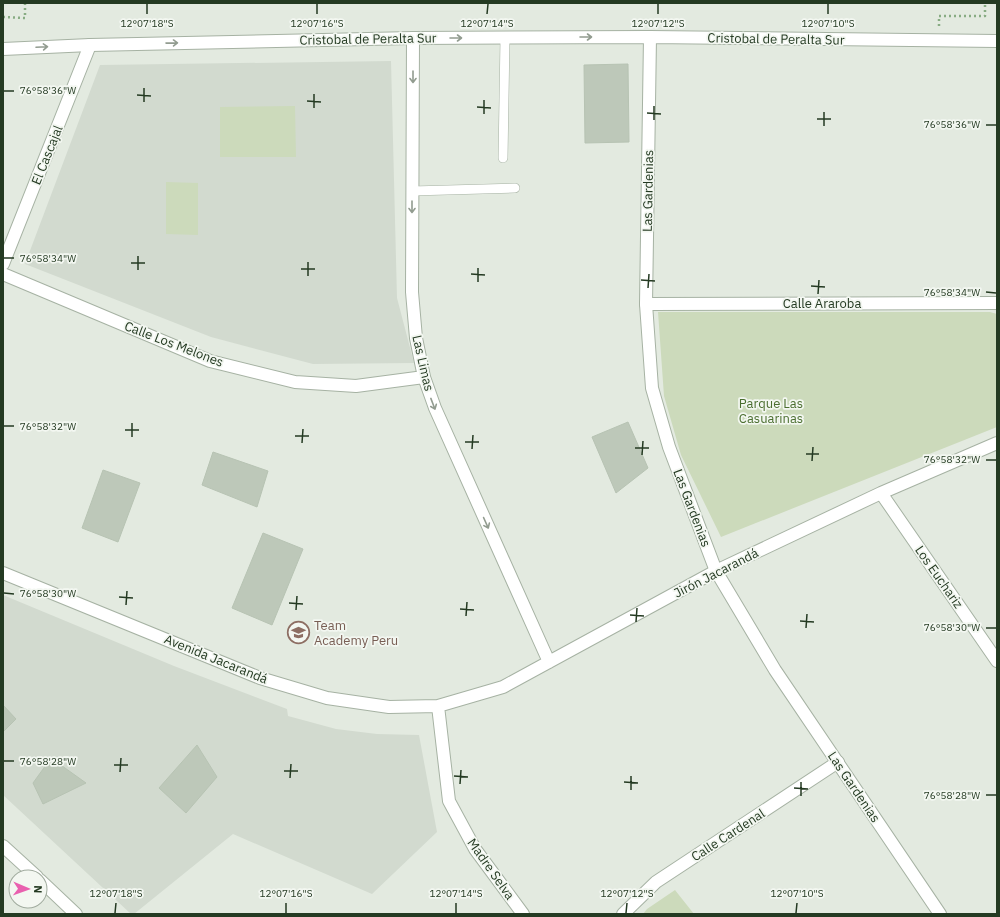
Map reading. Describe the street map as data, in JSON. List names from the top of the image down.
{
  "streets": {
    "street": [
      "Cristobal de Peralta Sur",
      "El Cascajal",
      "Las Gardenias",
      "Calle Araroba",
      "Calle Los Melones",
      "Las Limas",
      "Jirón Jacarandá",
      "Los Euchariz",
      "Avenida Jacarandá",
      "Calle Cardenal",
      "Madre Selva"
    ]
  },
  "crossings": [
    ["Cristobal de Peralta Sur", "El Cascajal"],
    ["Cristobal de Peralta Sur", "Las Gardenias"],
    ["Cristobal de Peralta Sur", "Las Limas"],
    ["Las Gardenias", "Calle Araroba"],
    ["Las Gardenias", "Jirón Jacarandá"],
    ["Las Gardenias", "Calle Cardenal"],
    ["Calle Los Melones", "Las Limas"],
    ["Las Limas", "Jirón Jacarandá"],
    ["Jirón Jacarandá", "Los Euchariz"],
    ["Jirón Jacarandá", "Avenida Jacarandá"],
    ["Jirón Jacarandá", "Madre Selva"],
    ["Avenida Jacarandá", "Madre Selva"]
  ],
  "one_way": ["Cristobal de Peralta Sur", "Las Limas"],
  "parks": ["Parque Las Casuarinas"],
  "places": {
    "school or university": ["Team Academy Peru"]
  },
  "north": "right",
  "coordinates": [
    "12°07'18\"S",
    "12°07'16\"S",
    "12°07'14\"S",
    "12°07'12\"S",
    "12°07'10\"S",
    "76°58'36\"W",
    "76°58'34\"W",
    "76°58'32\"W",
    "76°58'30\"W",
    "76°58'28\"W"
  ]
}
